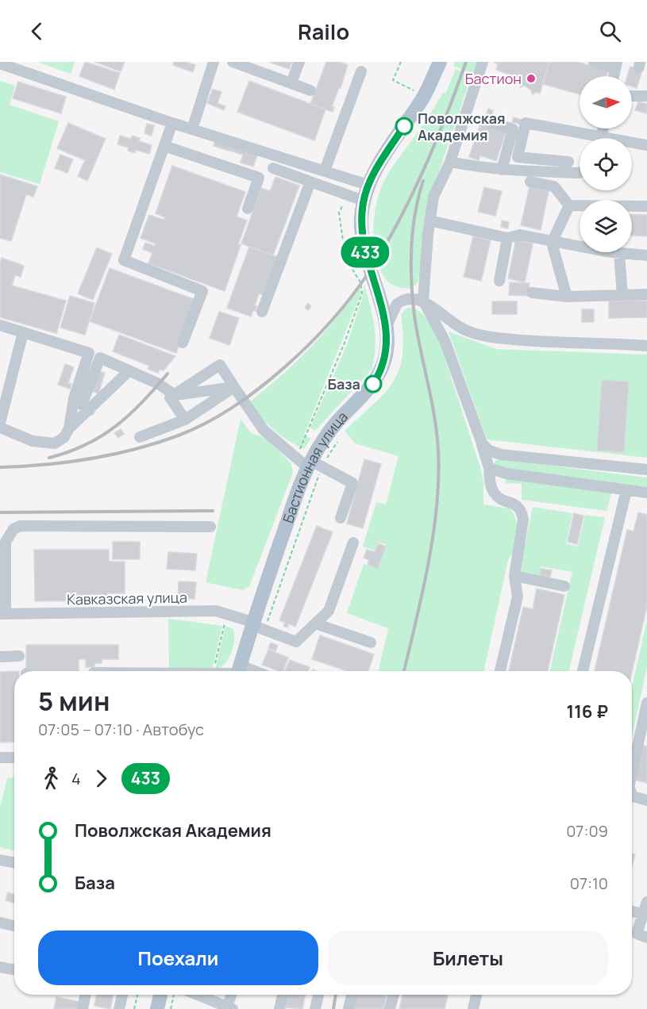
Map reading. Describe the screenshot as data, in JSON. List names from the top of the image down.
{
  "streets": {
    "main road": ["Бастионная улица"],
    "street": ["Кавказская улица"]
  },
  "crossings": [
    ["Бастионная улица", "Кавказская улица"]
  ],
  "places": ["Бастион", "Поволжская Академия", "База"],
  "lines": ["bus line 433"],
  "north": "right",
  "page": {
    "header": "Railo",
    "on_map": "433",
    "heading": ["5 мин", "07:05 – 07:10 · Автобус", "116 ₽"],
    "legs": ["4", "433"],
    "list": [
      {
        "name": "Поволжская Академия",
        "value": "07:09"
      },
      {
        "name": "База",
        "value": "07:10"
      }
    ],
    "buttons": ["Поехали", "Билеты"]
  }
}
